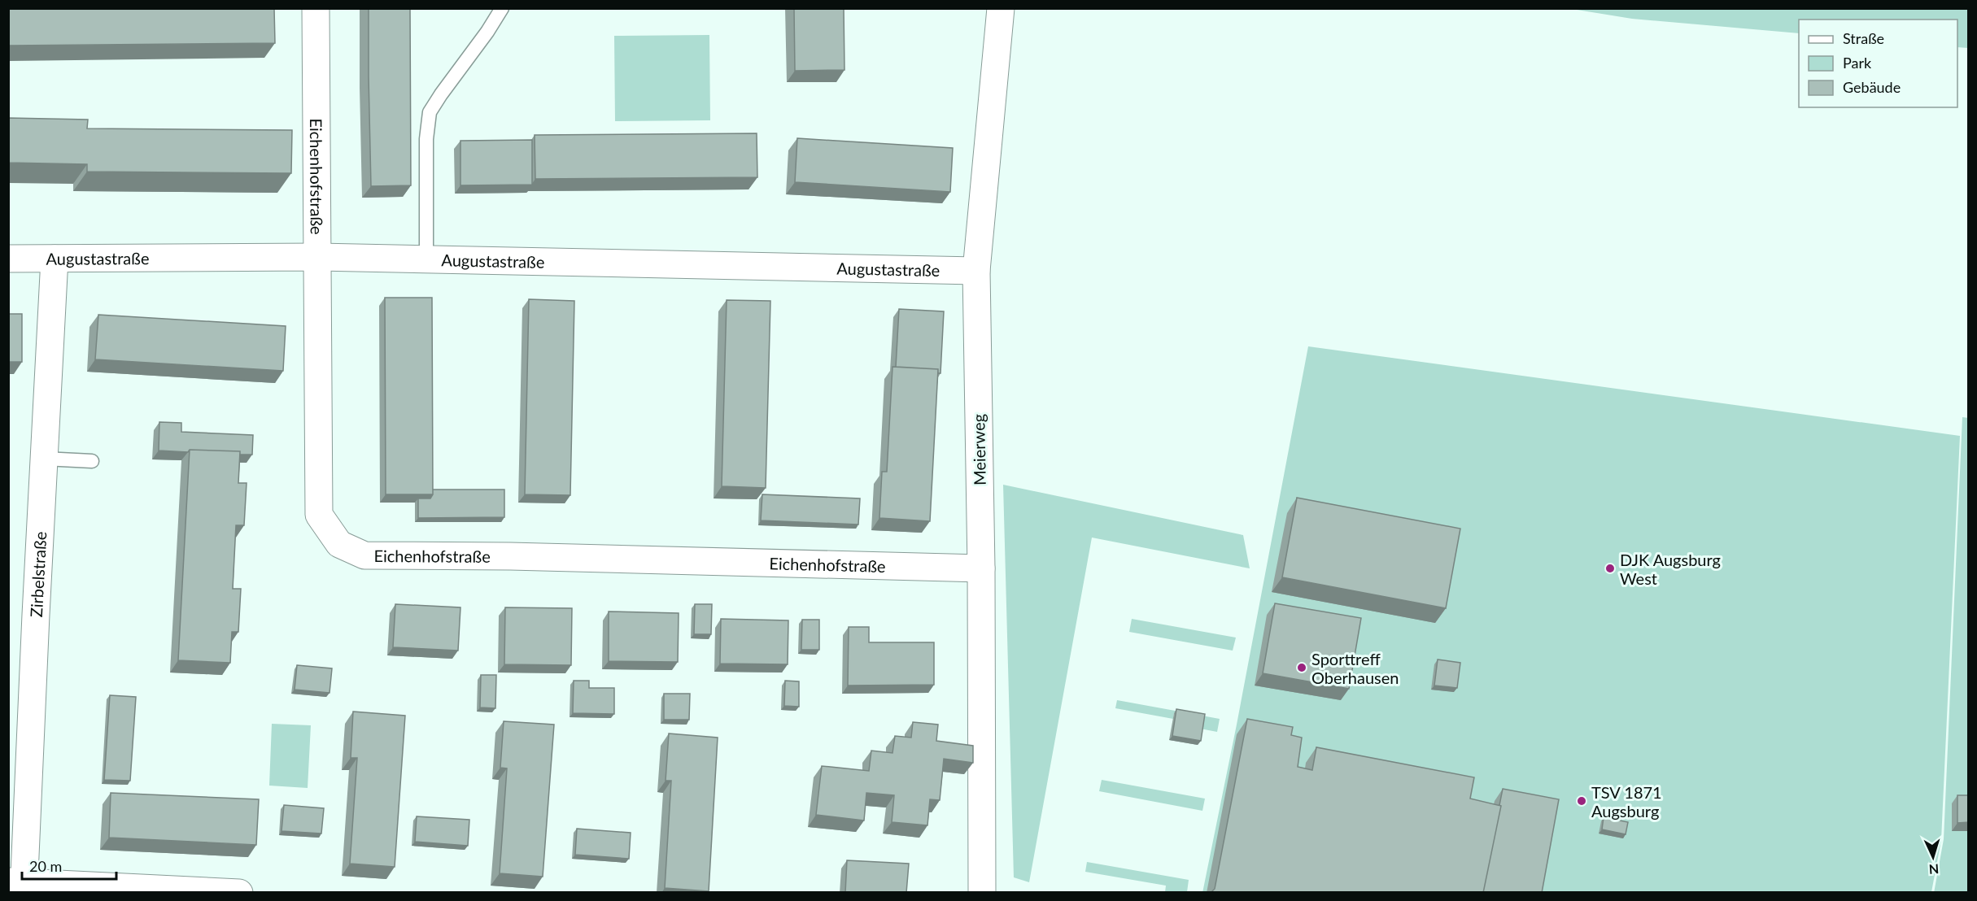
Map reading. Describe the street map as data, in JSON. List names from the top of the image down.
{
  "streets": {
    "street": [
      "Eichenhofstraße",
      "Augustastraße",
      "Meierweg",
      "Zirbelstraße"
    ]
  },
  "crossings": [
    ["Eichenhofstraße", "Augustastraße"],
    ["Eichenhofstraße", "Meierweg"],
    ["Augustastraße", "Meierweg"],
    ["Augustastraße", "Zirbelstraße"]
  ],
  "places": ["DJK Augsburg West", "Sporttreff Oberhausen", "TSV 1871 Augsburg"],
  "legend": ["Straße", "Park", "Gebäude"],
  "scale_bar": "20 m",
  "north": "bottom"
}
